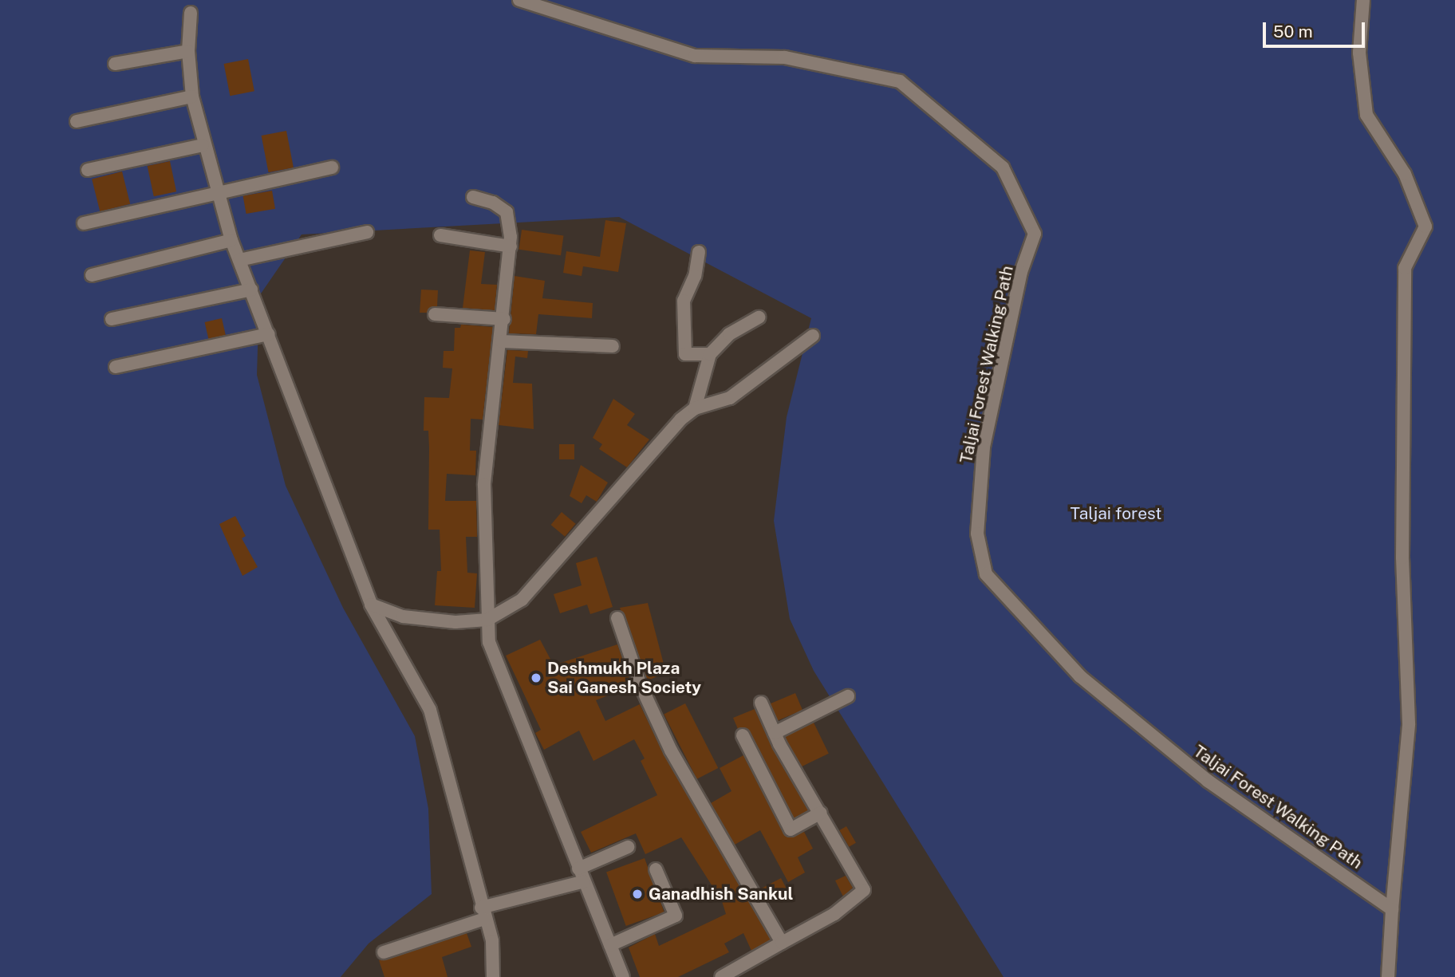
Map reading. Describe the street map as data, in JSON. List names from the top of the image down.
{
  "streets": {
    "street": ["Taljai Forest Walking Path"]
  },
  "parks": ["Taljai forest"],
  "places": ["Deshmukh Plaza Sai Ganesh Society", "Ganadhish Sankul"],
  "scale_bar": "50 m"
}
